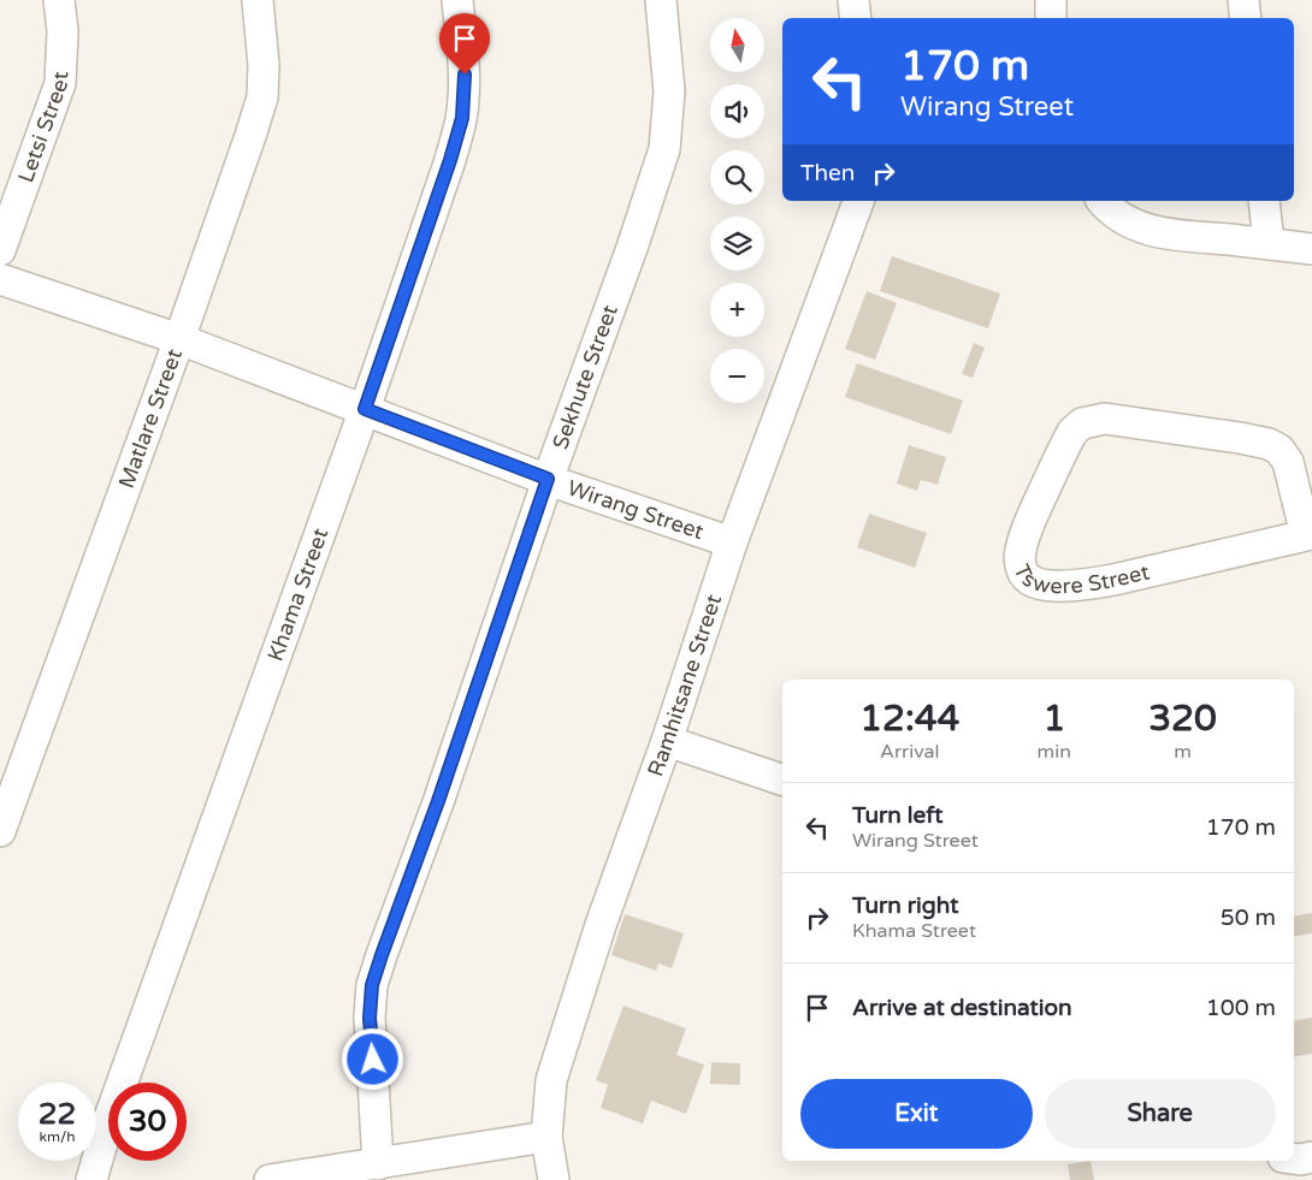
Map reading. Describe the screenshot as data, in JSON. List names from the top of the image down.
{
  "streets": {
    "street": [
      "Letsi Street",
      "Sekhute Street",
      "Matlare Street",
      "Wirang Street",
      "Tswere Street",
      "Khama Street",
      "Ramhitsane Street"
    ]
  },
  "crossings": [
    ["Sekhute Street", "Wirang Street"],
    ["Matlare Street", "Wirang Street"],
    ["Wirang Street", "Khama Street"],
    ["Wirang Street", "Ramhitsane Street"]
  ],
  "north": "top",
  "page": {
    "map_buttons": ["+", "−"],
    "turn": ["170 m", "Wirang Street"],
    "then": "Then",
    "eta": [
      "12:44",
      "Arrival",
      "1",
      "min",
      "320",
      "m"
    ],
    "list": [
      {
        "name": "Turn left",
        "note": "Wirang Street",
        "value": "170 m"
      },
      {
        "name": "Turn right",
        "note": "Khama Street",
        "value": "50 m"
      },
      {
        "name": "Arrive at destination",
        "value": "100 m"
      }
    ],
    "buttons": ["Exit", "Share"],
    "speed": "22 km/h",
    "limit": "30"
  }
}
